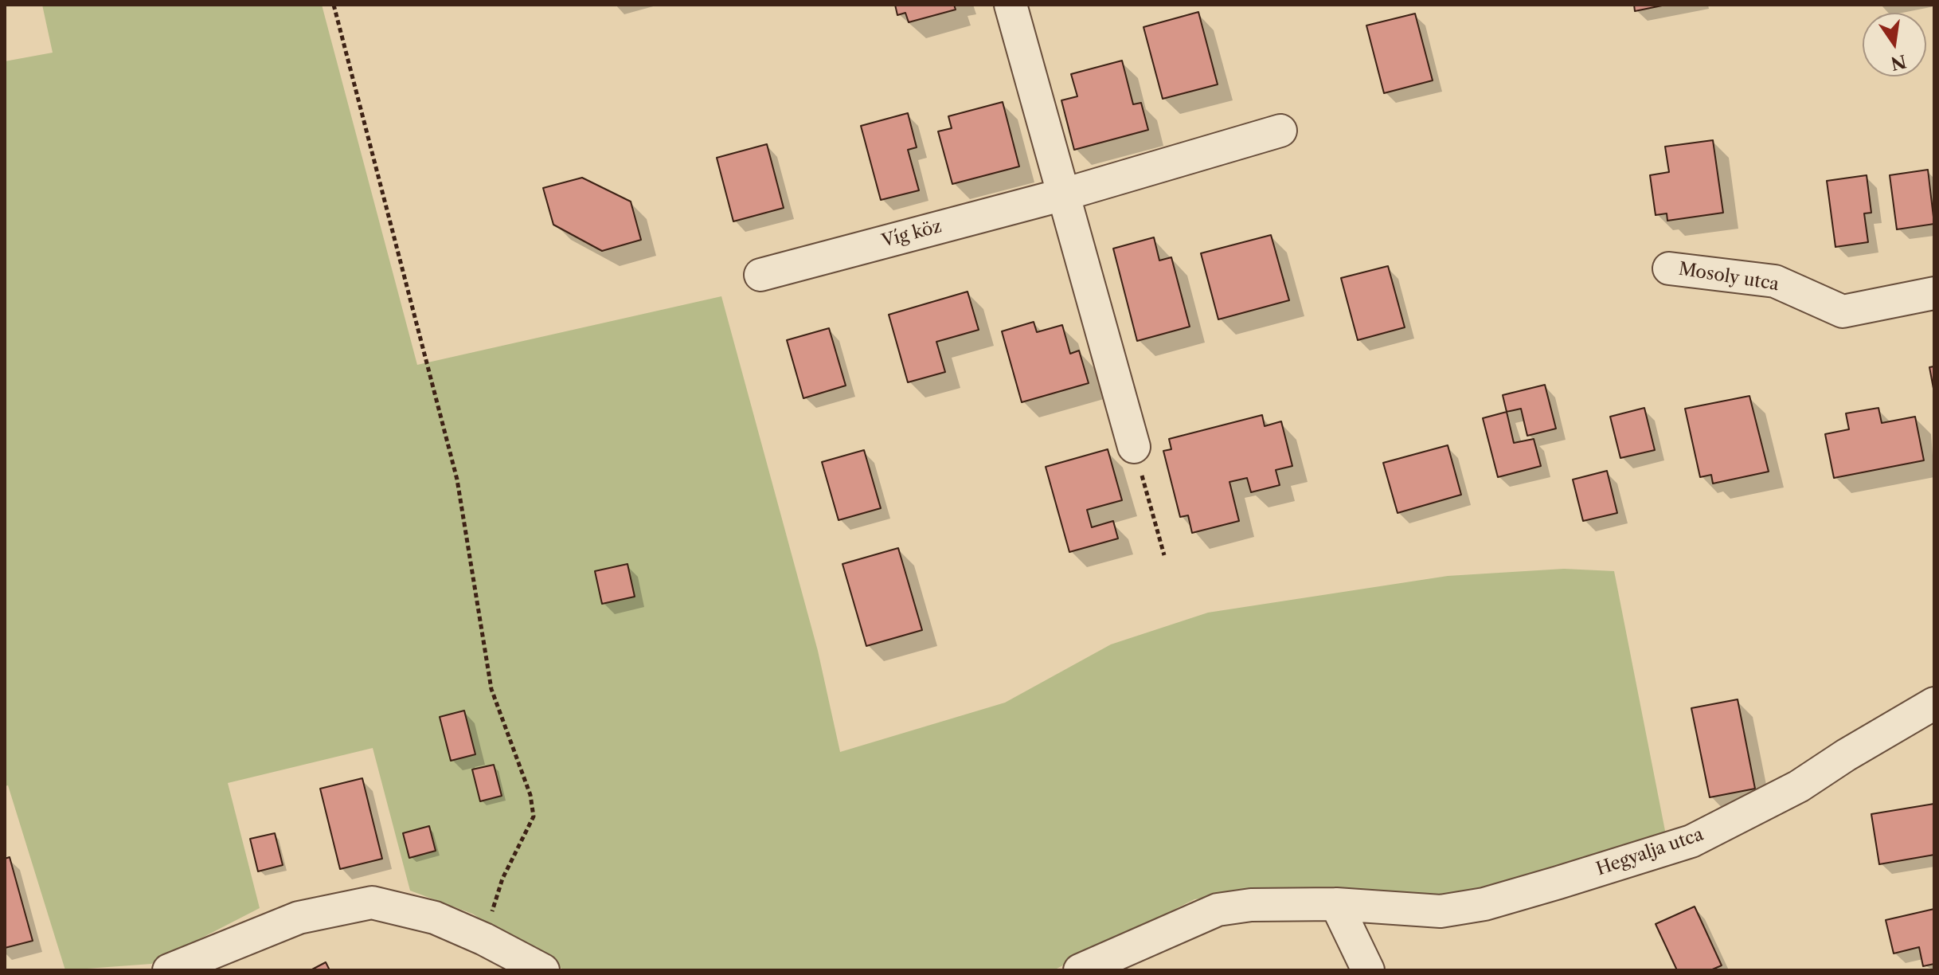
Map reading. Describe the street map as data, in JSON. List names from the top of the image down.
{
  "streets": {
    "street": ["Víg köz", "Mosoly utca", "Hegyalja utca"]
  },
  "north": "bottom"
}
